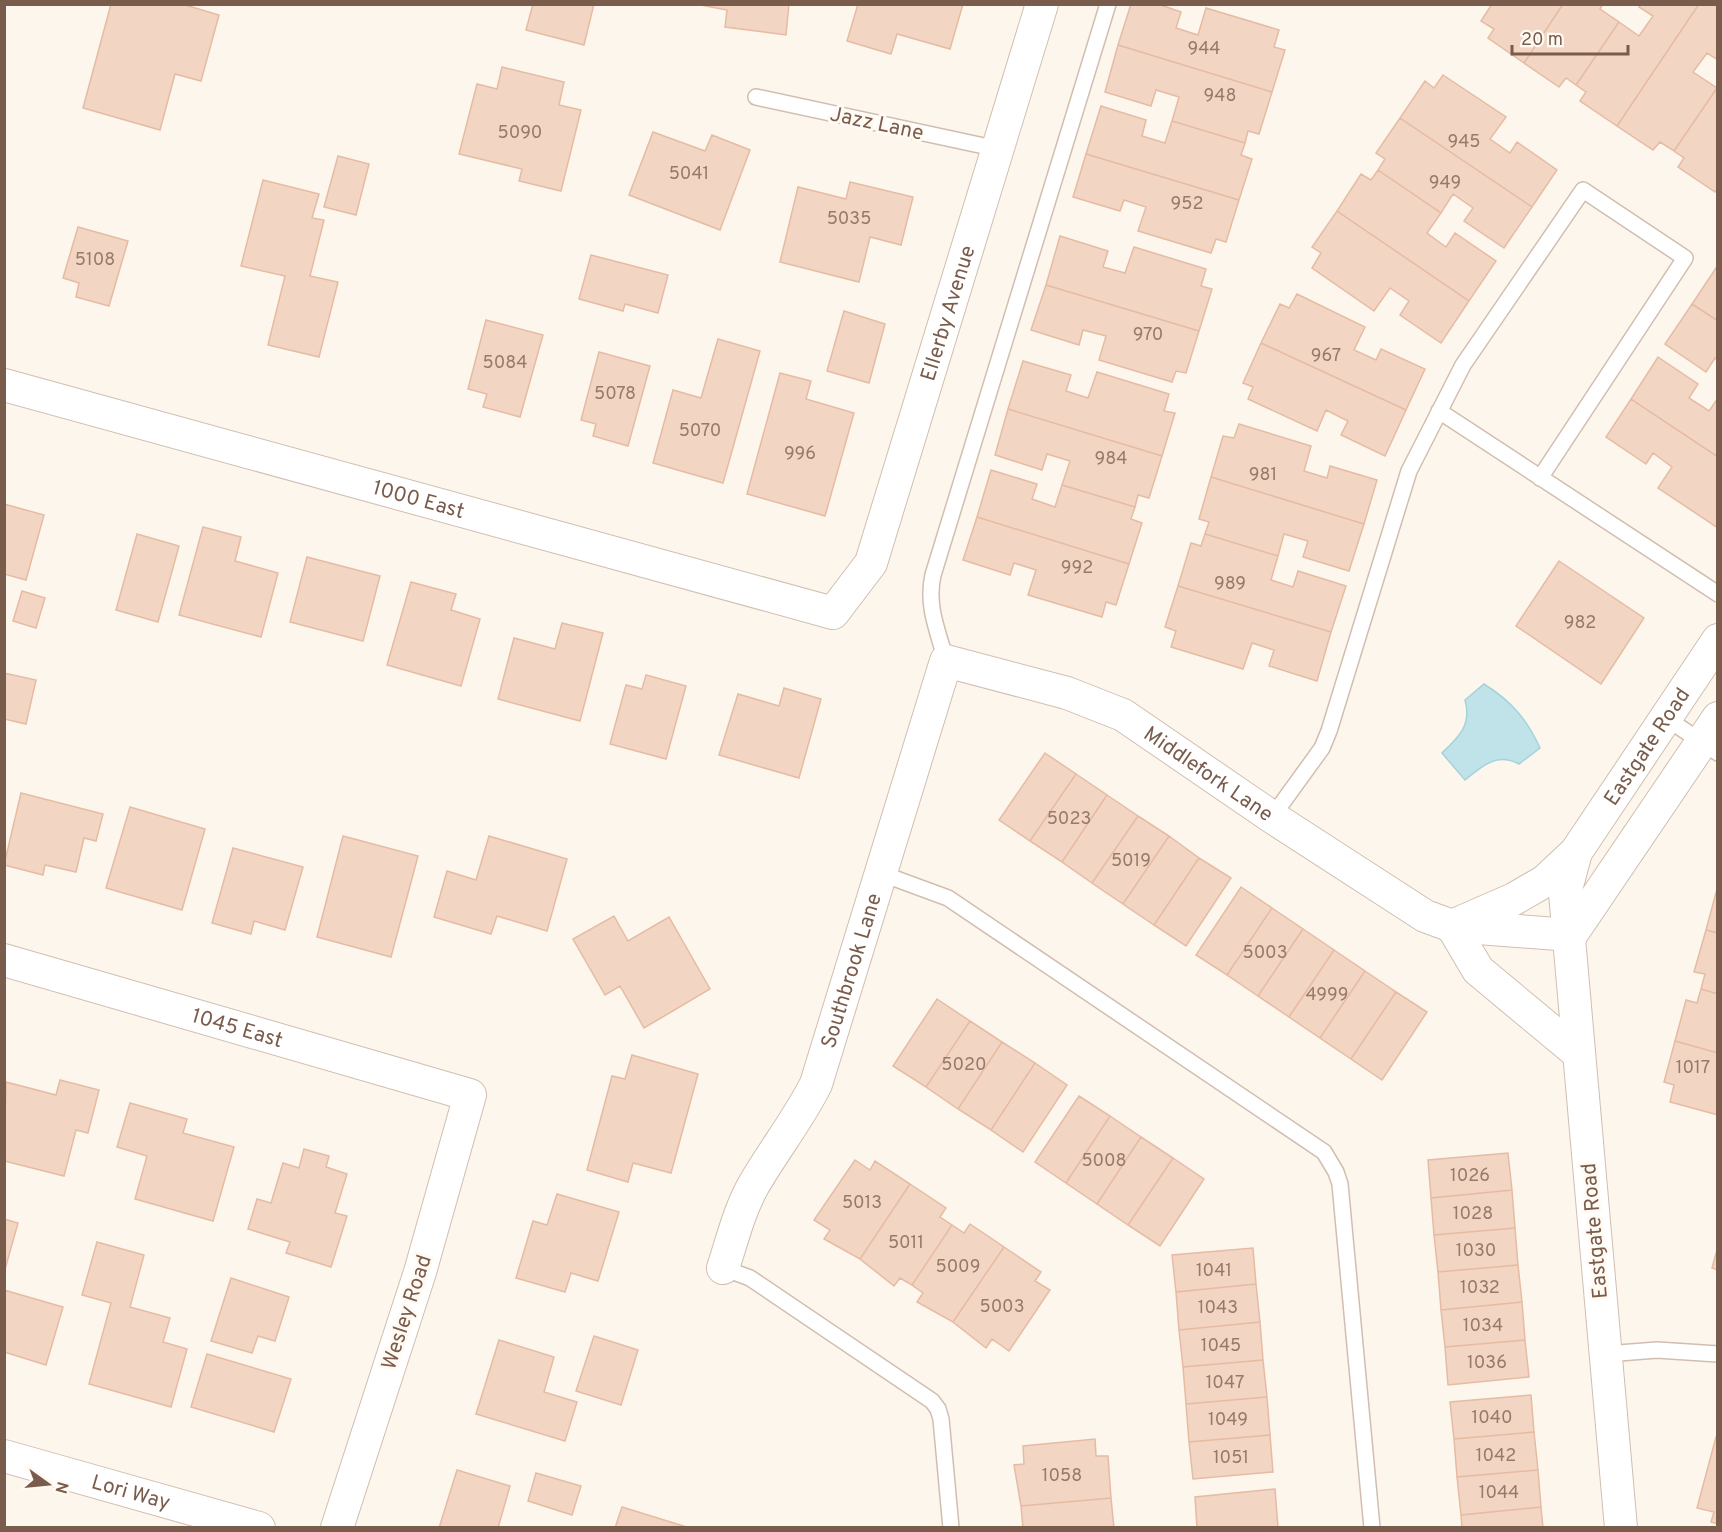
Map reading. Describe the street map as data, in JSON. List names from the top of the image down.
{
  "streets": {
    "street": [
      "Ellerby Avenue",
      "1000 East",
      "Eastgate Road",
      "Middlefork Lane",
      "Southbrook Lane",
      "1045 East",
      "Wesley Road",
      "Lori Way"
    ],
    "lane": ["Jazz Lane"]
  },
  "crossings": [
    ["Jazz Lane", "Ellerby Avenue"],
    ["Ellerby Avenue", "1000 East"],
    ["Eastgate Road", "Middlefork Lane"],
    ["Middlefork Lane", "Southbrook Lane"],
    ["1045 East", "Wesley Road"]
  ],
  "house_numbers": [
    "944",
    "948",
    "5090",
    "945",
    "5041",
    "949",
    "952",
    "5035",
    "5108",
    "970",
    "967",
    "5084",
    "5078",
    "5070",
    "996",
    "984",
    "981",
    "992",
    "989",
    "982",
    "5023",
    "5019",
    "5003",
    "4999",
    "5020",
    "1017",
    "5008",
    "1026",
    "5013",
    "1028",
    "5011",
    "1030",
    "5009",
    "1041",
    "1032",
    "5003",
    "1043",
    "1034",
    "1045",
    "1036",
    "1047",
    "1040",
    "1049",
    "1042",
    "1051",
    "1058",
    "1044"
  ],
  "scale_bar": "20 m",
  "north": "right"
}
